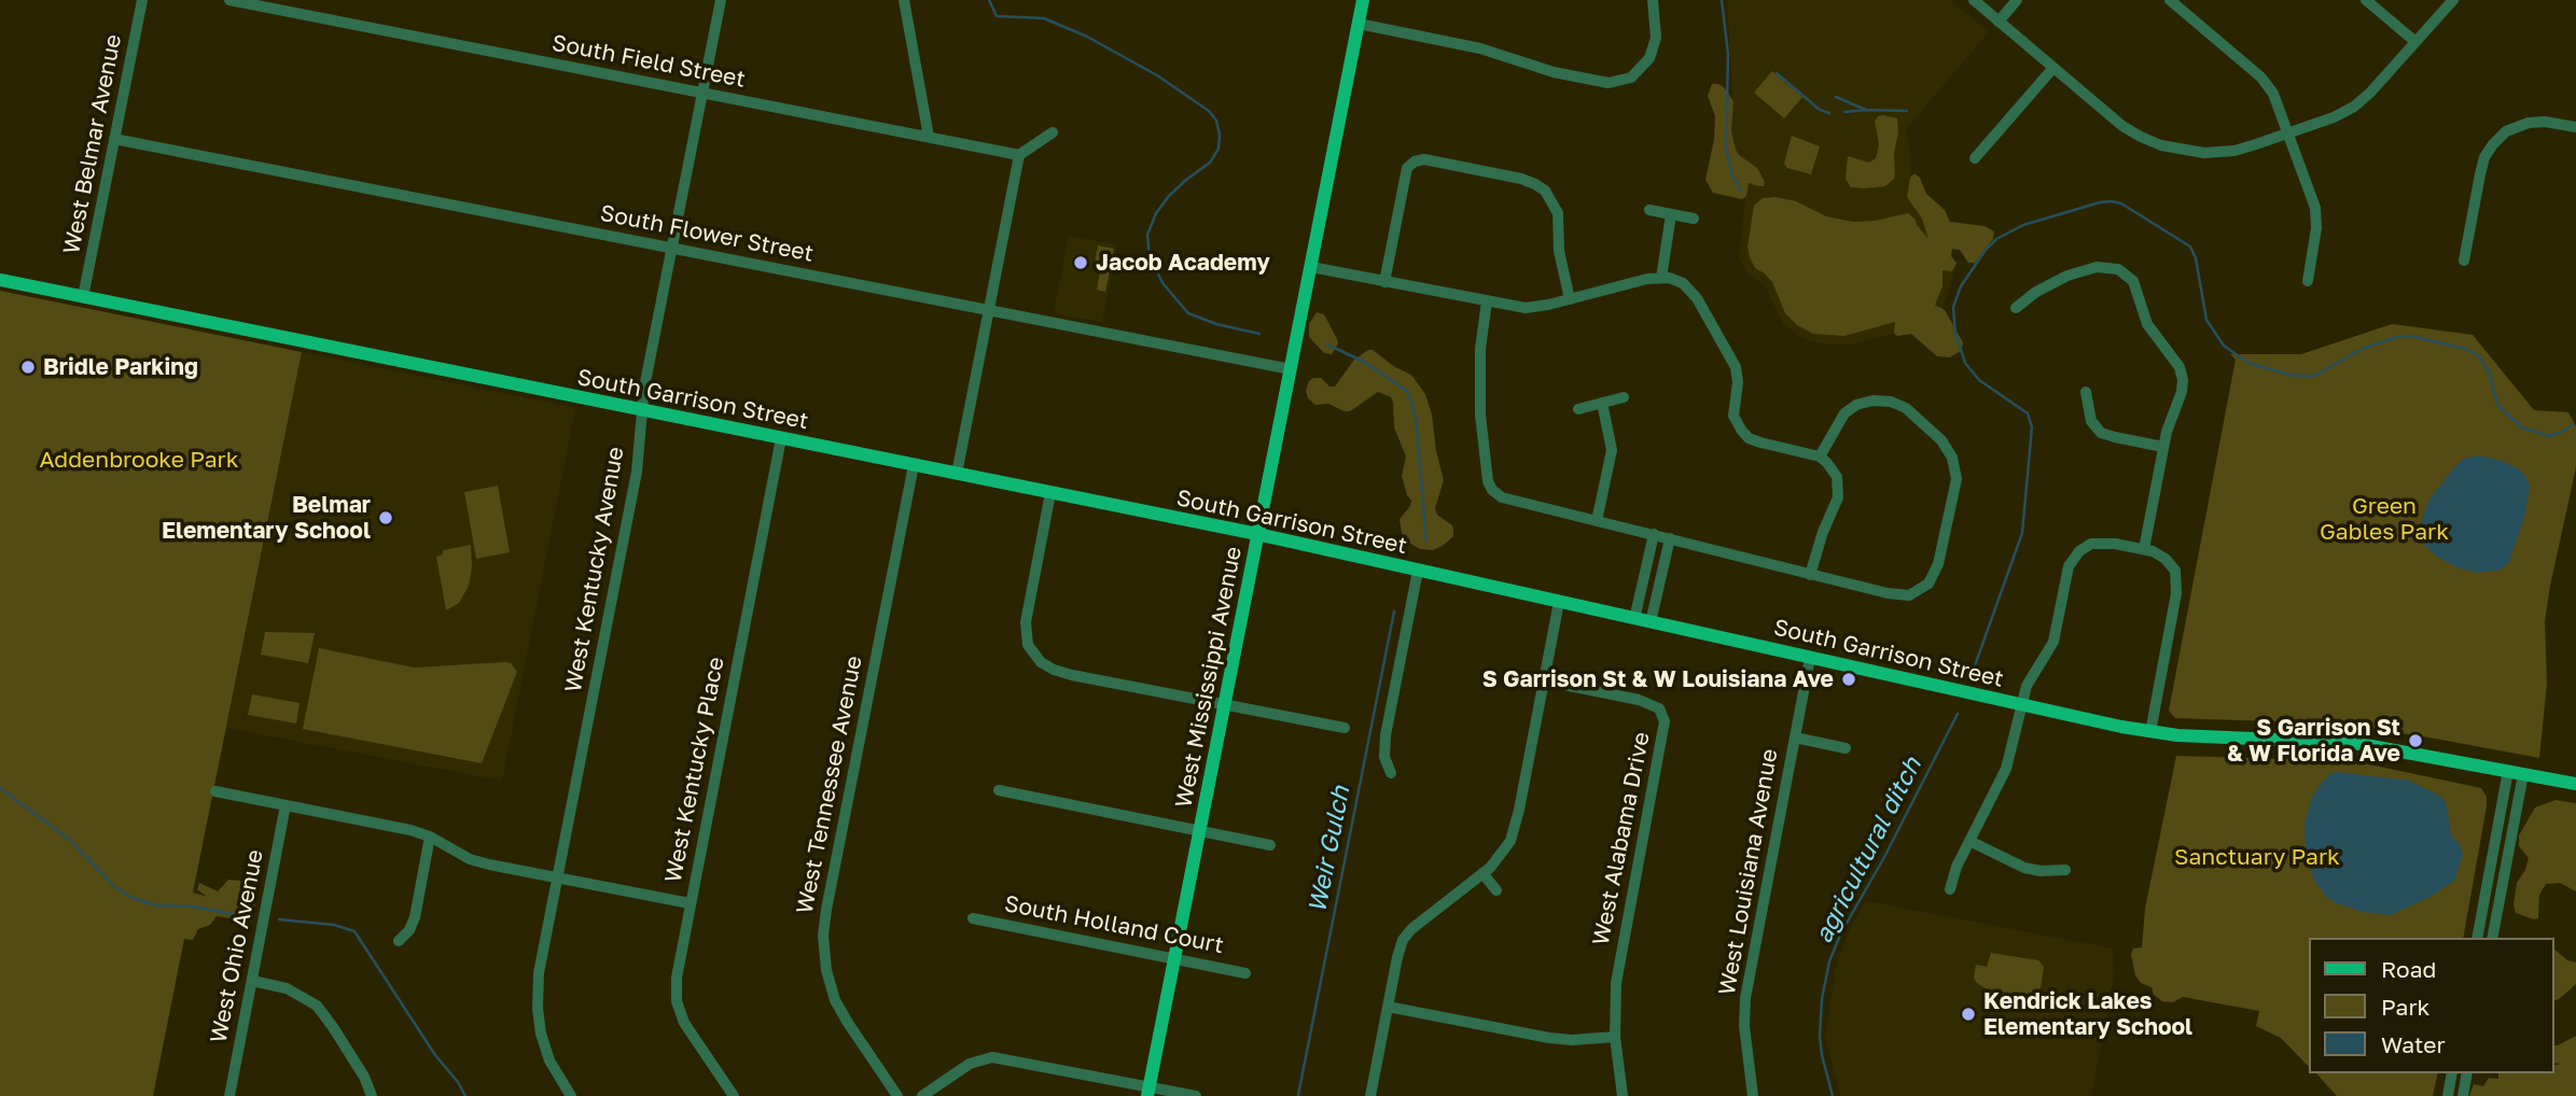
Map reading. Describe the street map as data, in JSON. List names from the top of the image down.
{
  "streets": {
    "main road": ["South Garrison Street", "West Mississippi Avenue"],
    "street": [
      "South Field Street",
      "West Belmar Avenue",
      "South Flower Street",
      "West Kentucky Avenue",
      "West Kentucky Place",
      "West Tennessee Avenue",
      "West Alabama Drive",
      "West Louisiana Avenue",
      "South Holland Court",
      "West Ohio Avenue"
    ]
  },
  "crossings": [
    ["South Field Street", "West Kentucky Avenue"],
    ["West Belmar Avenue", "South Flower Street"],
    ["West Belmar Avenue", "South Garrison Street"],
    ["South Flower Street", "West Kentucky Avenue"],
    ["South Flower Street", "West Mississippi Avenue"],
    ["South Garrison Street", "West Kentucky Avenue"],
    ["South Garrison Street", "West Mississippi Avenue"],
    ["South Garrison Street", "West Kentucky Place"],
    ["South Garrison Street", "West Tennessee Avenue"],
    ["South Garrison Street", "West Louisiana Avenue"],
    ["West Mississippi Avenue", "South Holland Court"]
  ],
  "water": ["Weir Gulch", "agricultural ditch"],
  "parks": ["Addenbrooke Park", "Green Gables Park", "Sanctuary Park"],
  "places": [
    "Jacob Academy",
    "Bridle Parking",
    "Belmar Elementary School",
    "S Garrison St & W Louisiana Ave",
    "S Garrison St & W Florida Ave",
    "Kendrick Lakes Elementary School"
  ],
  "legend": ["Road", "Park", "Water"]
}
